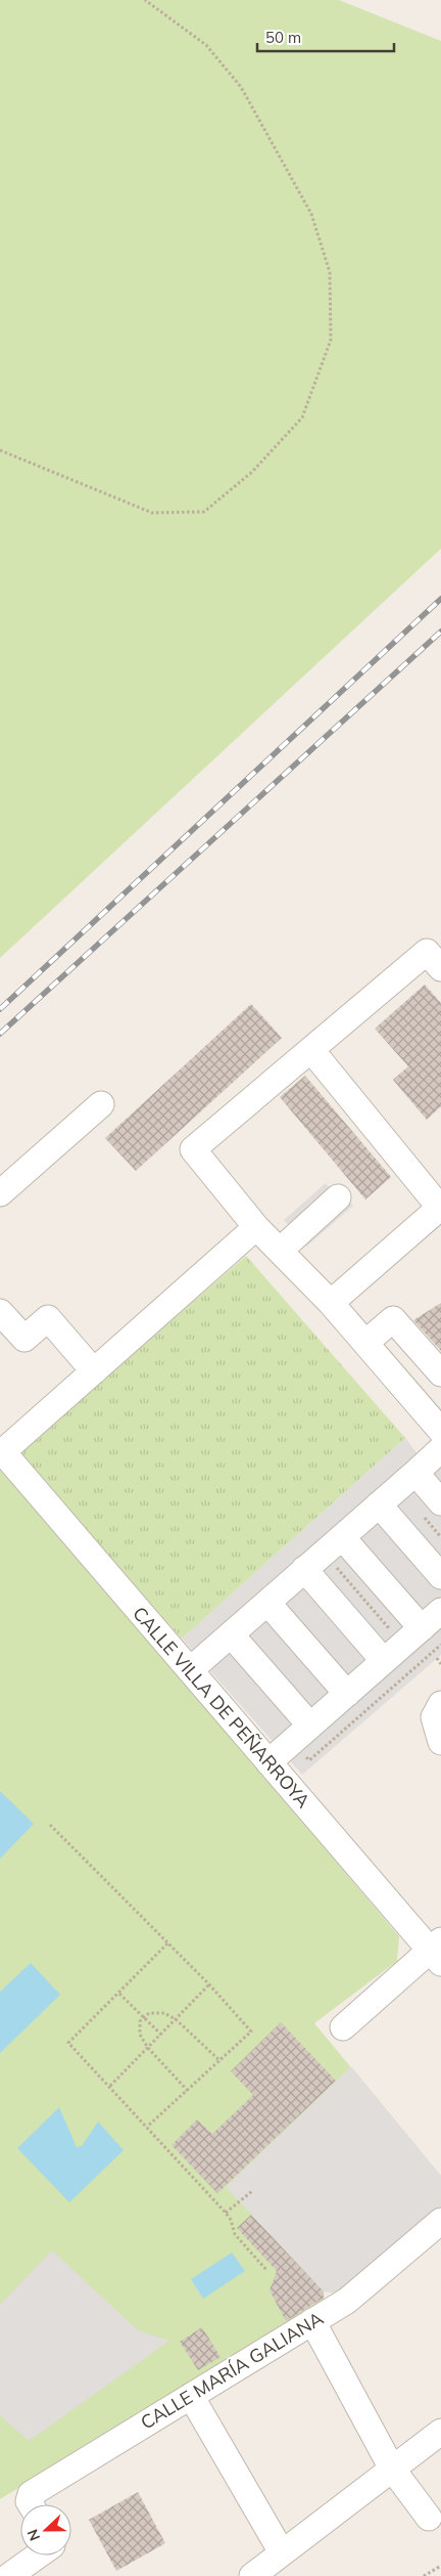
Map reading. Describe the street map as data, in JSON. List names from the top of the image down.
{
  "streets": {
    "street": ["CALLE VILLA DE PEÑARROYA", "CALLE MARÍA GALIANA"]
  },
  "scale_bar": "50 m",
  "north": "left"
}
